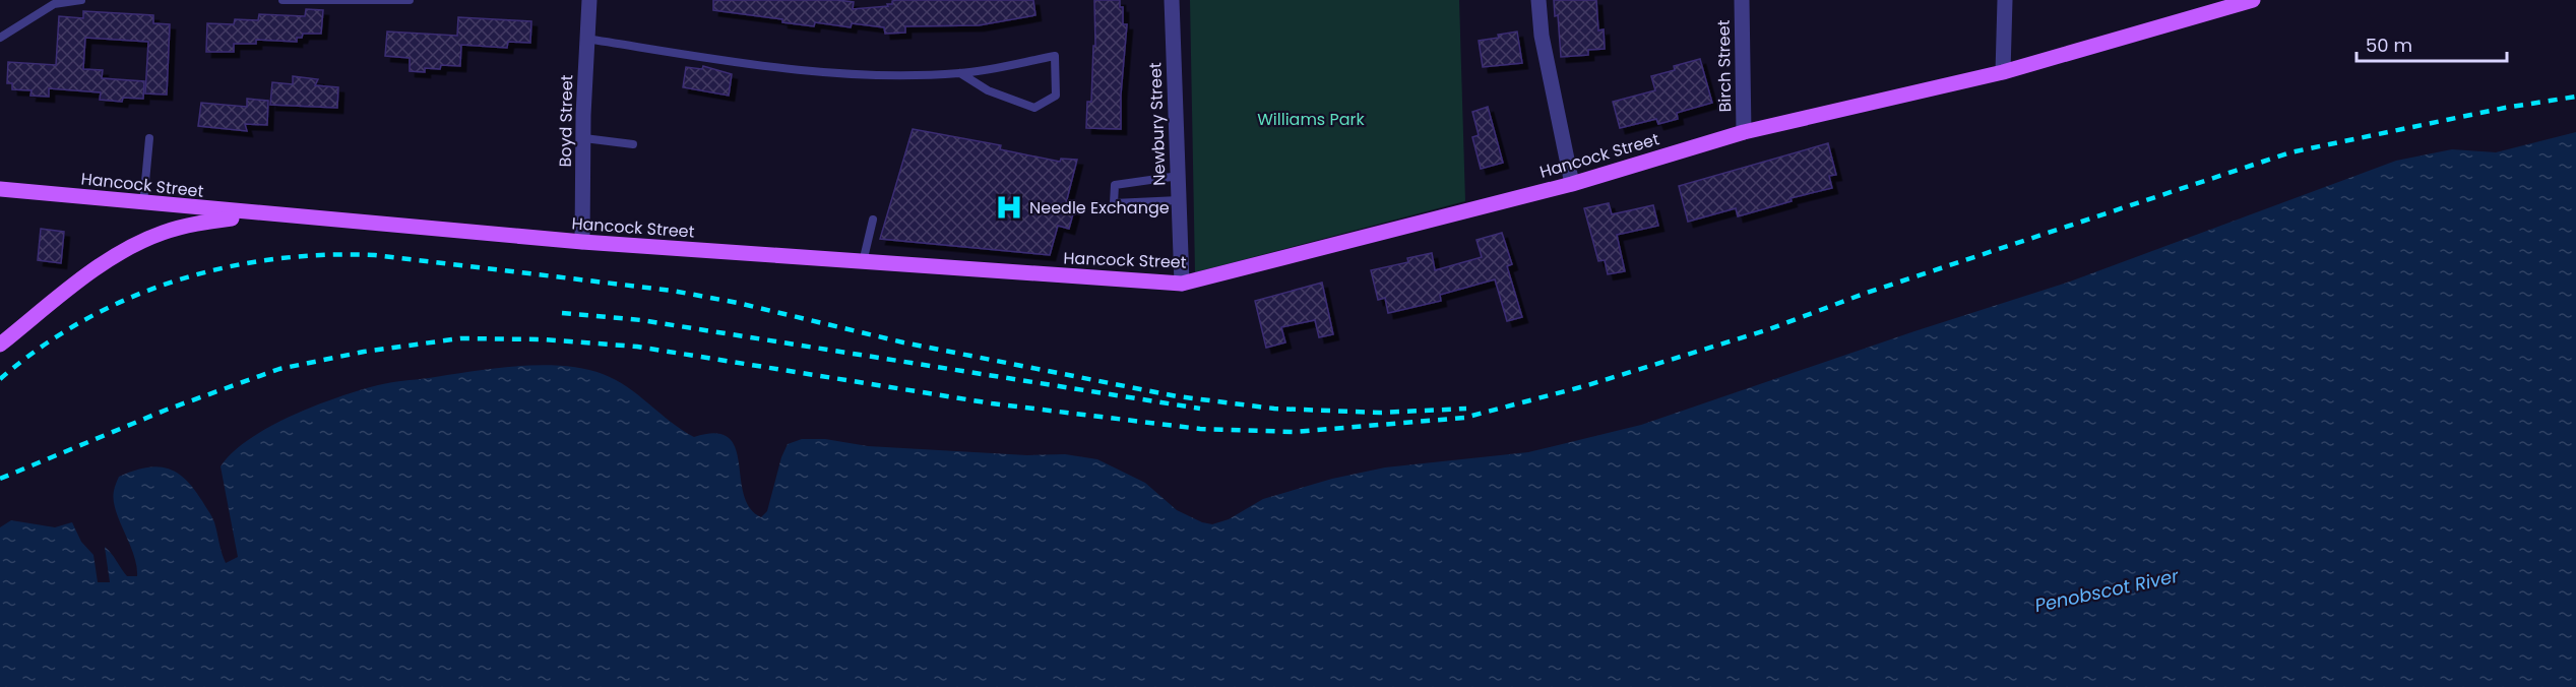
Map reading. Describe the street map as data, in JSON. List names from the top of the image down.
{
  "streets": {
    "main road": ["Hancock Street"],
    "street": ["Birch Street", "Boyd Street", "Newbury Street"]
  },
  "crossings": [
    ["Birch Street", "Hancock Street"],
    ["Boyd Street", "Hancock Street"],
    ["Newbury Street", "Hancock Street"]
  ],
  "water": ["Penobscot River"],
  "parks": ["Williams Park"],
  "places": {
    "hospital": ["Needle Exchange"]
  },
  "scale_bar": "50 m"
}
